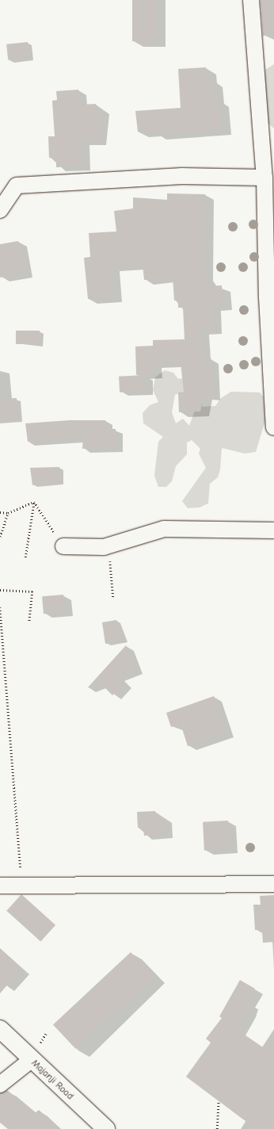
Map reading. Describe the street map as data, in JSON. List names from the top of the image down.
{
  "streets": {
    "main road": ["Majanji Road"]
  }
}
